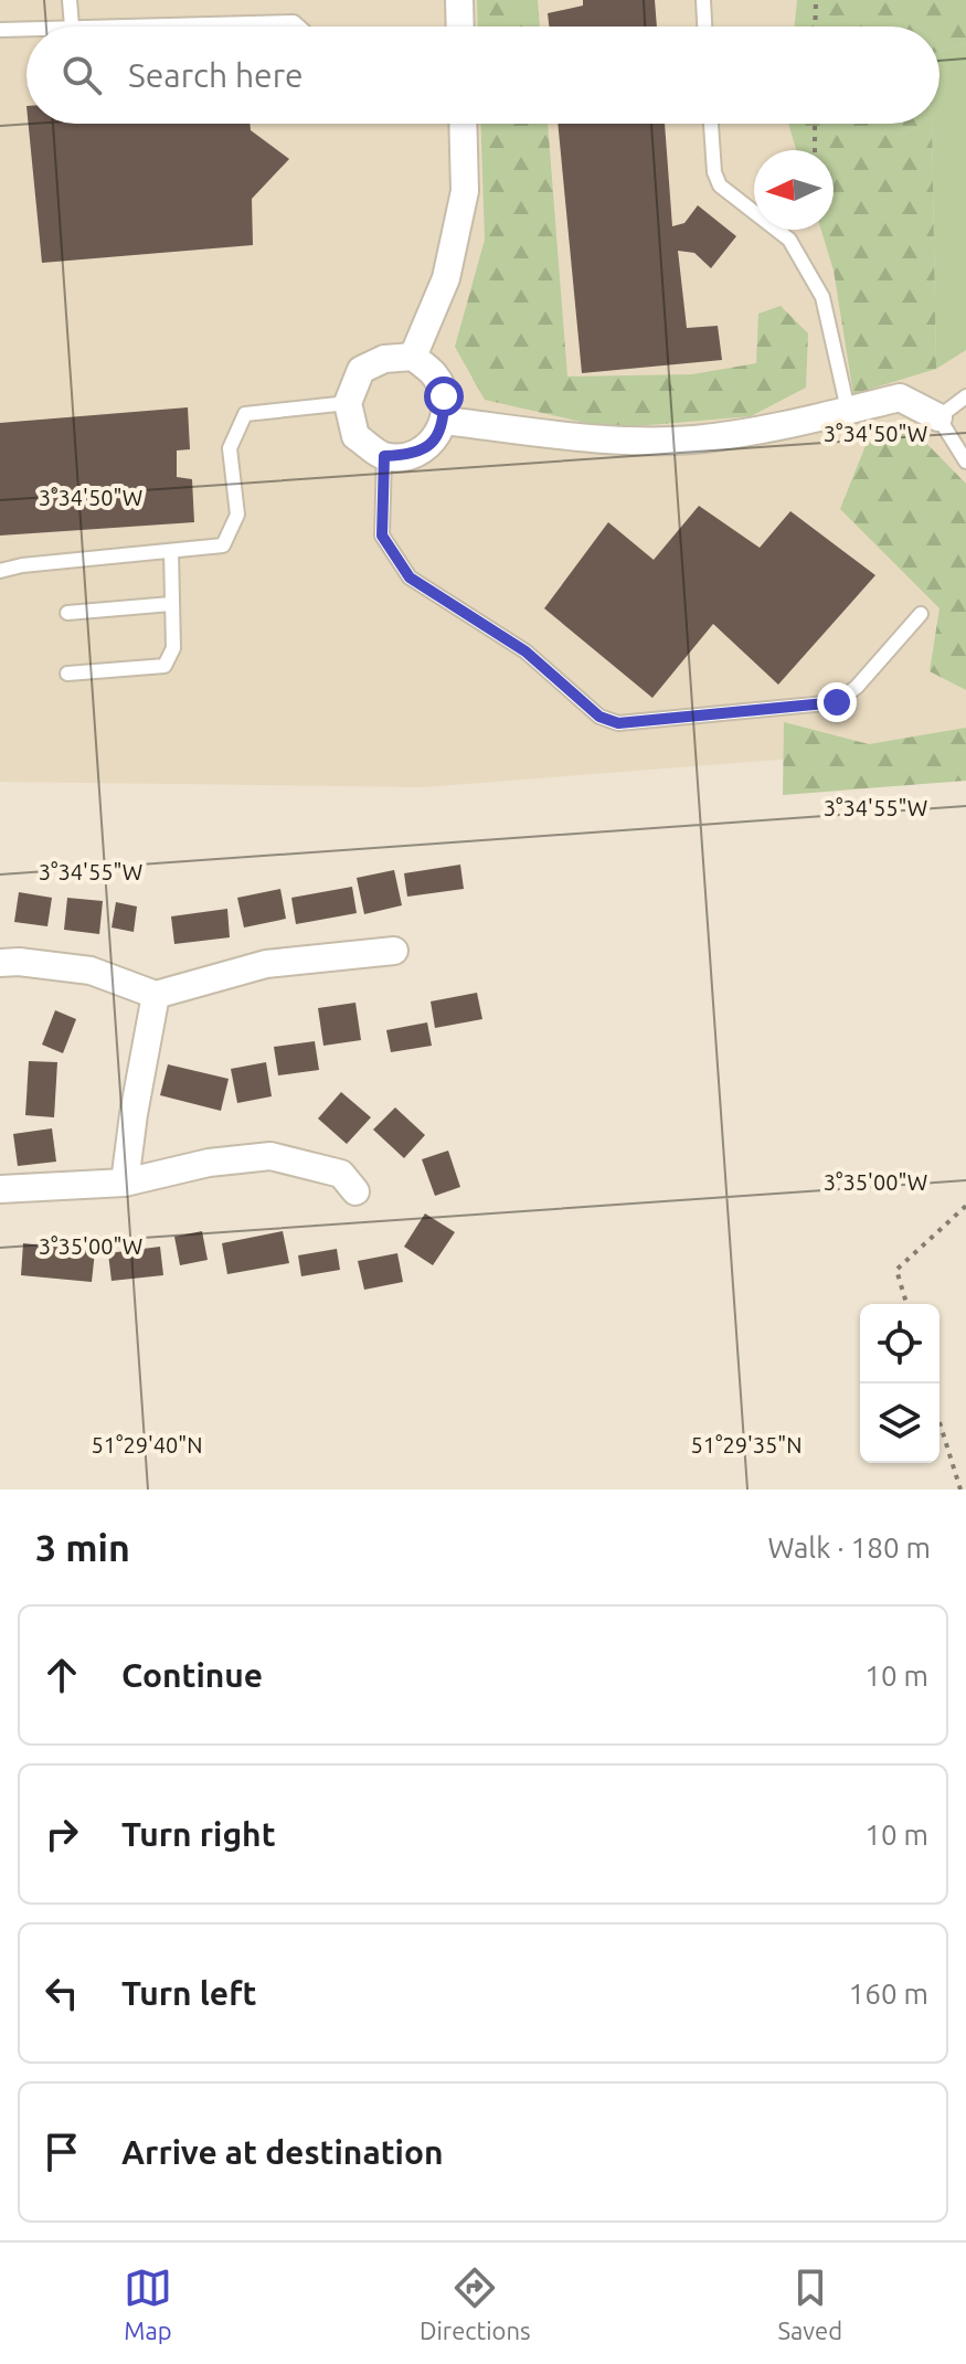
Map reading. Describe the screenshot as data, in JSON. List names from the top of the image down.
{
  "north": "left",
  "page": {
    "search": "Search here",
    "heading": ["3 min", "Walk · 180 m"],
    "list": [
      ["Continue", "10 m"],
      ["Turn right", "10 m"],
      ["Turn left", "160 m"],
      "Arrive at destination"
    ],
    "nav": ["Map", "Directions", "Saved"]
  },
  "coordinates": [
    "3°34'50\"W",
    "3°34'55\"W",
    "3°35'00\"W",
    "51°29'40\"N",
    "51°29'35\"N"
  ]
}
